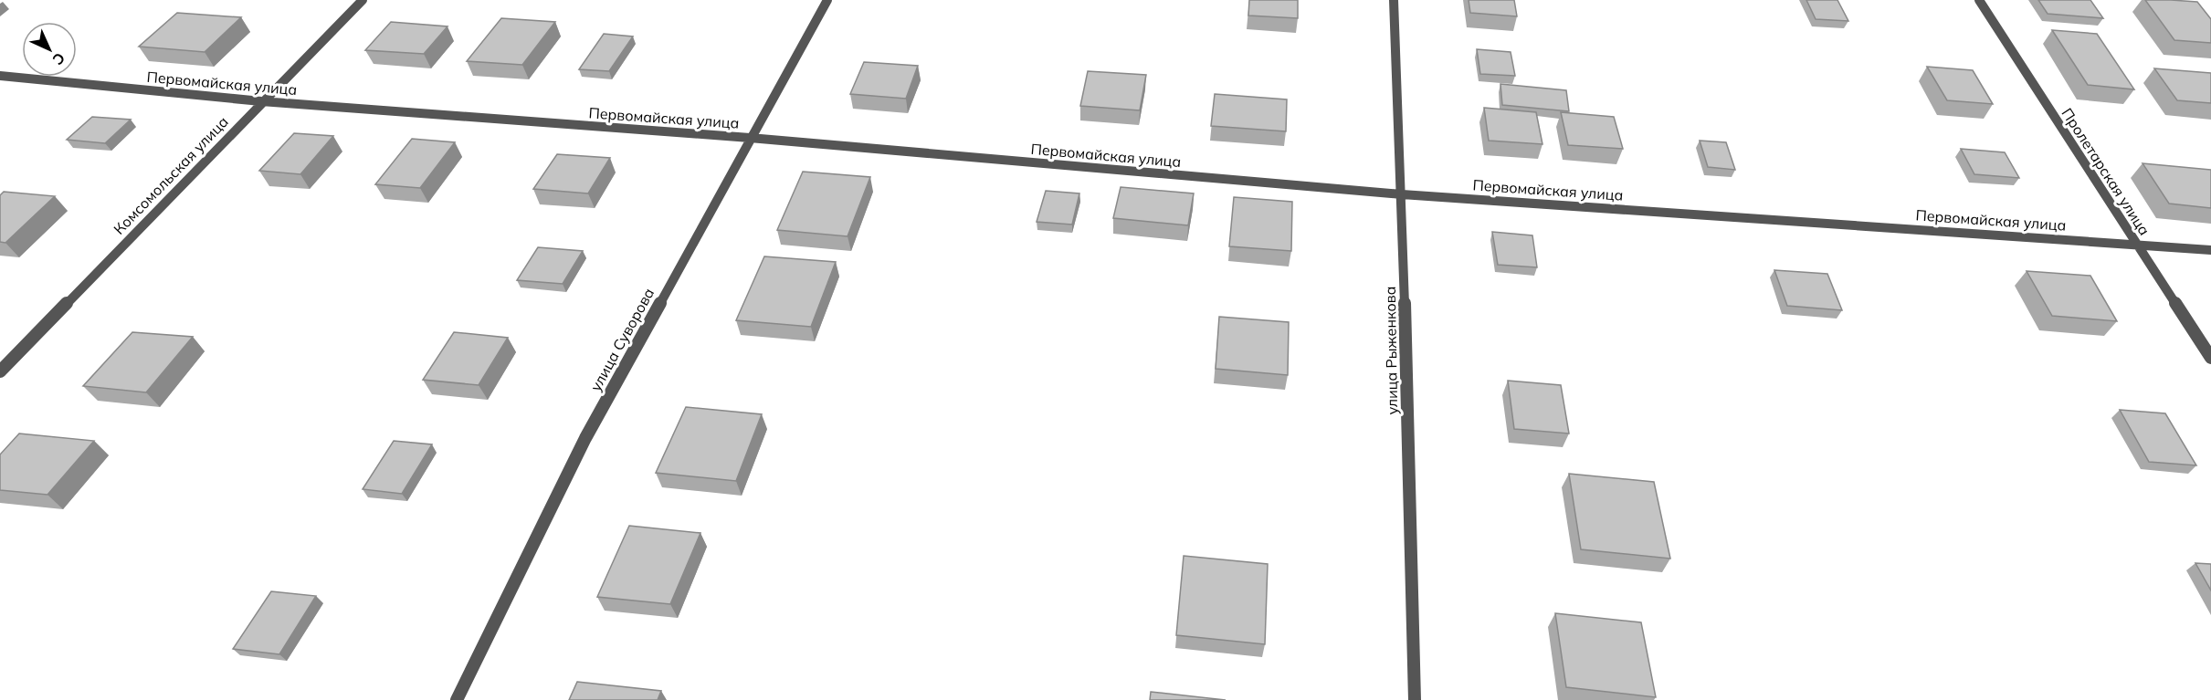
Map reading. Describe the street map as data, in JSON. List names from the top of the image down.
{
  "streets": {
    "street": [
      "Первомайская улица",
      "Пролетарская улица",
      "Комсомольская улица",
      "улица Суворова",
      "улица Рыженкова"
    ]
  },
  "crossings": [
    ["Первомайская улица", "Пролетарская улица"],
    ["Первомайская улица", "Комсомольская улица"],
    ["Первомайская улица", "улица Суворова"],
    ["Первомайская улица", "улица Рыженкова"]
  ],
  "north": "bottom right"
}
